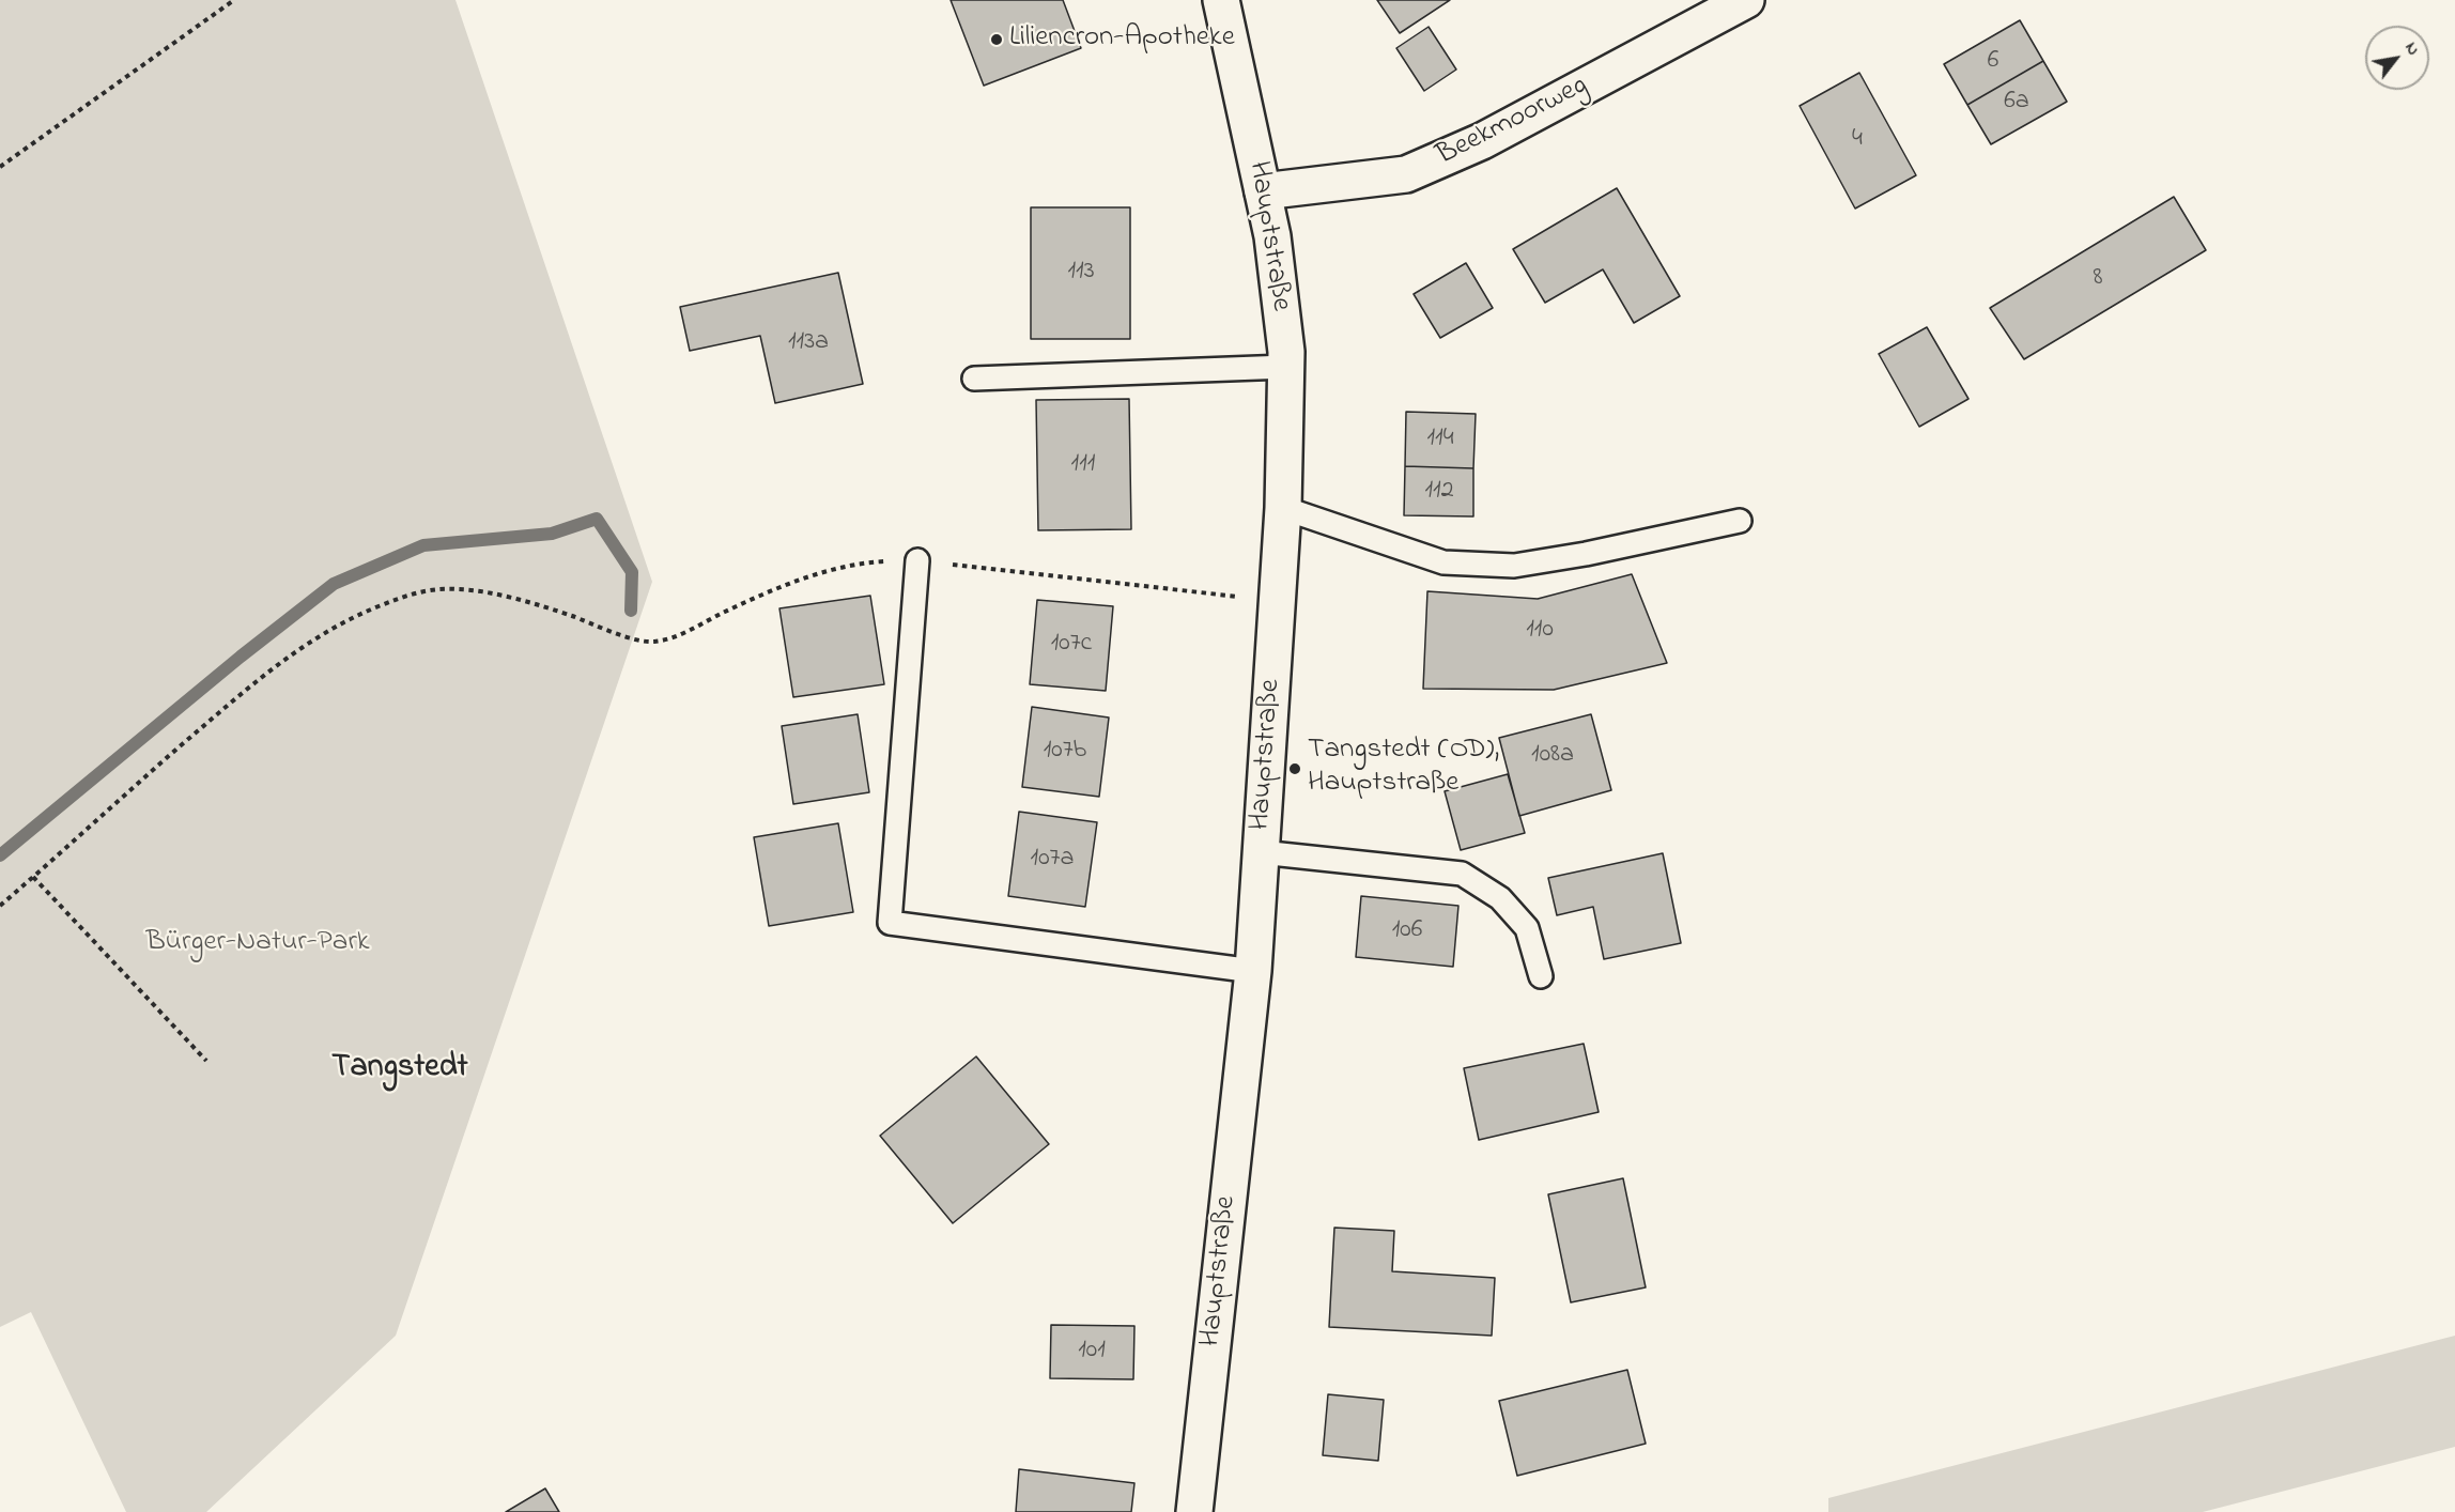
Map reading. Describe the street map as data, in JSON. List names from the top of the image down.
{
  "streets": {
    "street": ["Beekmoorweg", "Hauptstraße"]
  },
  "crossings": [
    ["Beekmoorweg", "Hauptstraße"]
  ],
  "districts": ["Tangstedt"],
  "parks": ["Bürger-Natur-Park"],
  "places": ["Liliencron-Apotheke", "Tangstedt (OD), Hauptstraße"],
  "house_numbers": [
    "6",
    "6a",
    "4",
    "113",
    "8",
    "113a",
    "114",
    "111",
    "112",
    "110",
    "107c",
    "107b",
    "108a",
    "107a",
    "106",
    "101"
  ],
  "north": "top right"
}
